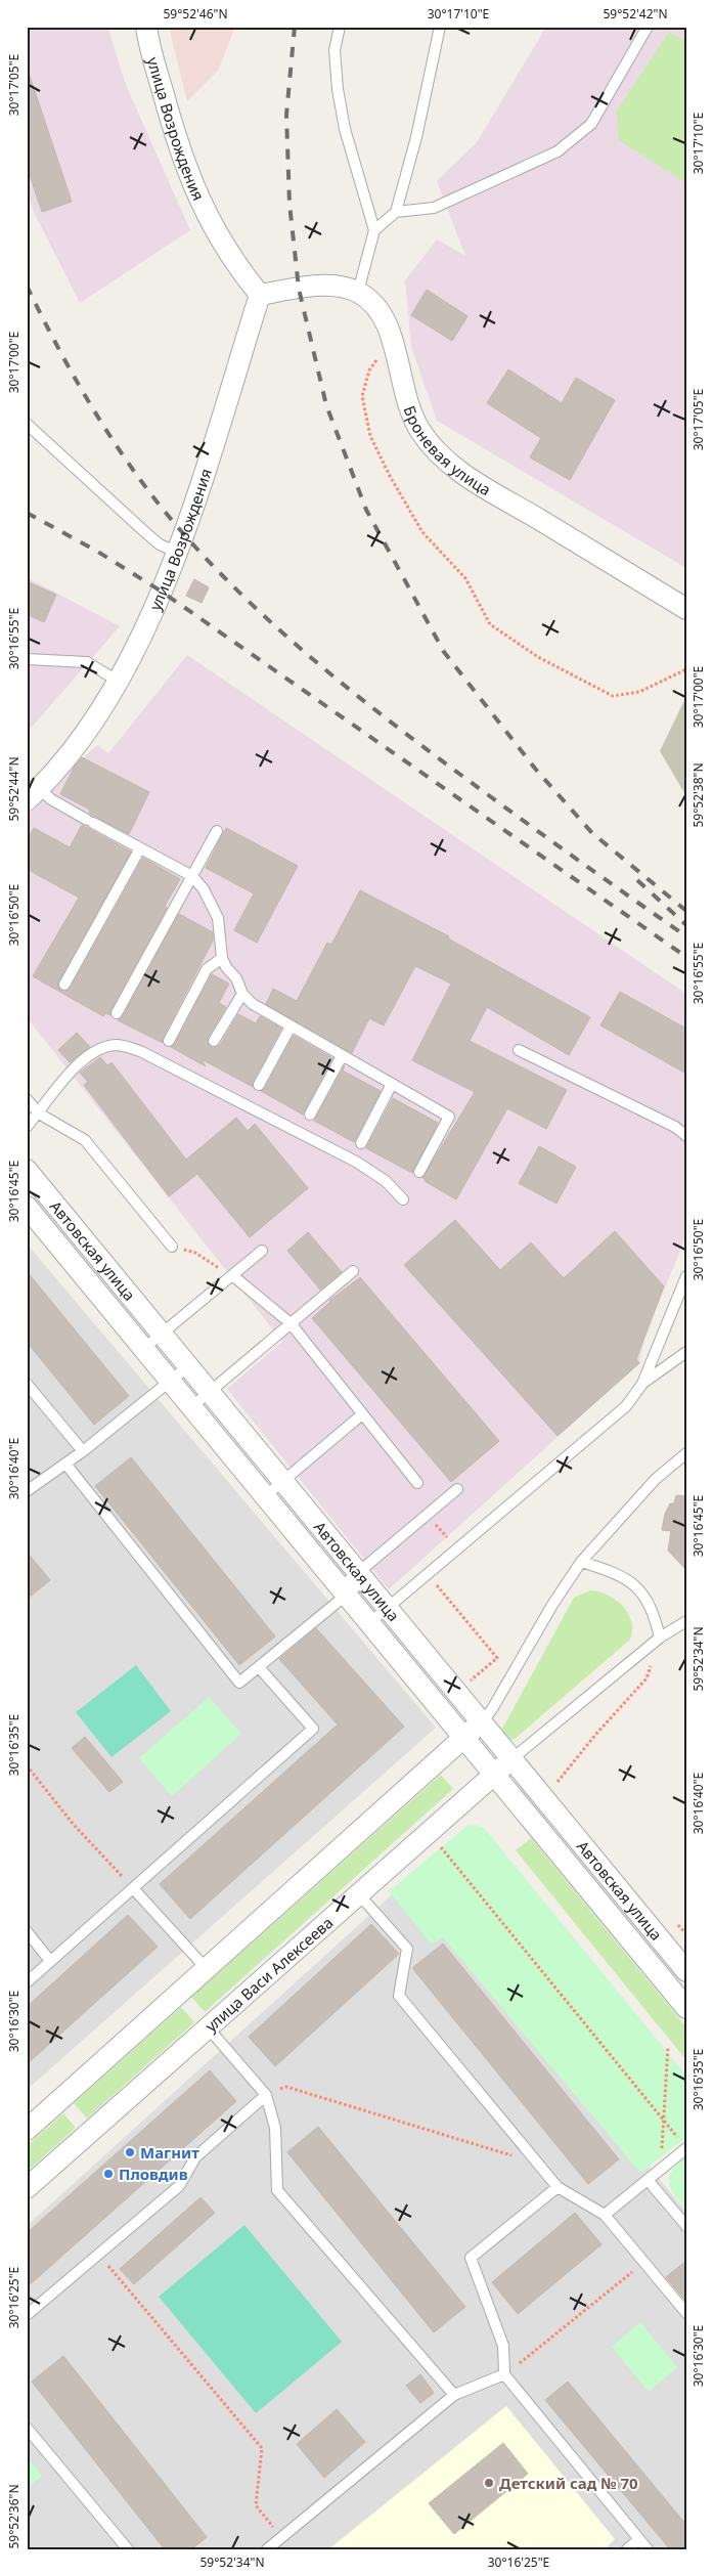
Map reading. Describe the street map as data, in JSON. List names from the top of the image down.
{
  "streets": {
    "street": [
      "улица Возрождения",
      "Броневая улица",
      "Автовская улица",
      "улица Васи Алексеева"
    ]
  },
  "crossings": [
    ["улица Возрождения", "Броневая улица"],
    ["Автовская улица", "улица Васи Алексеева"]
  ],
  "places": ["Магнит", "Пловдив", "Детский сад № 70"],
  "coordinates": [
    "59°52'46\"N",
    "30°17'10\"E",
    "59°52'42\"N",
    "30°17'05\"E",
    "30°17'00\"E",
    "30°16'55\"E",
    "59°52'44\"N",
    "59°52'38\"N",
    "30°16'50\"E",
    "30°16'45\"E",
    "30°16'40\"E",
    "59°52'34\"N",
    "30°16'35\"E",
    "30°16'30\"E",
    "30°16'25\"E",
    "59°52'36\"N"
  ]
}
